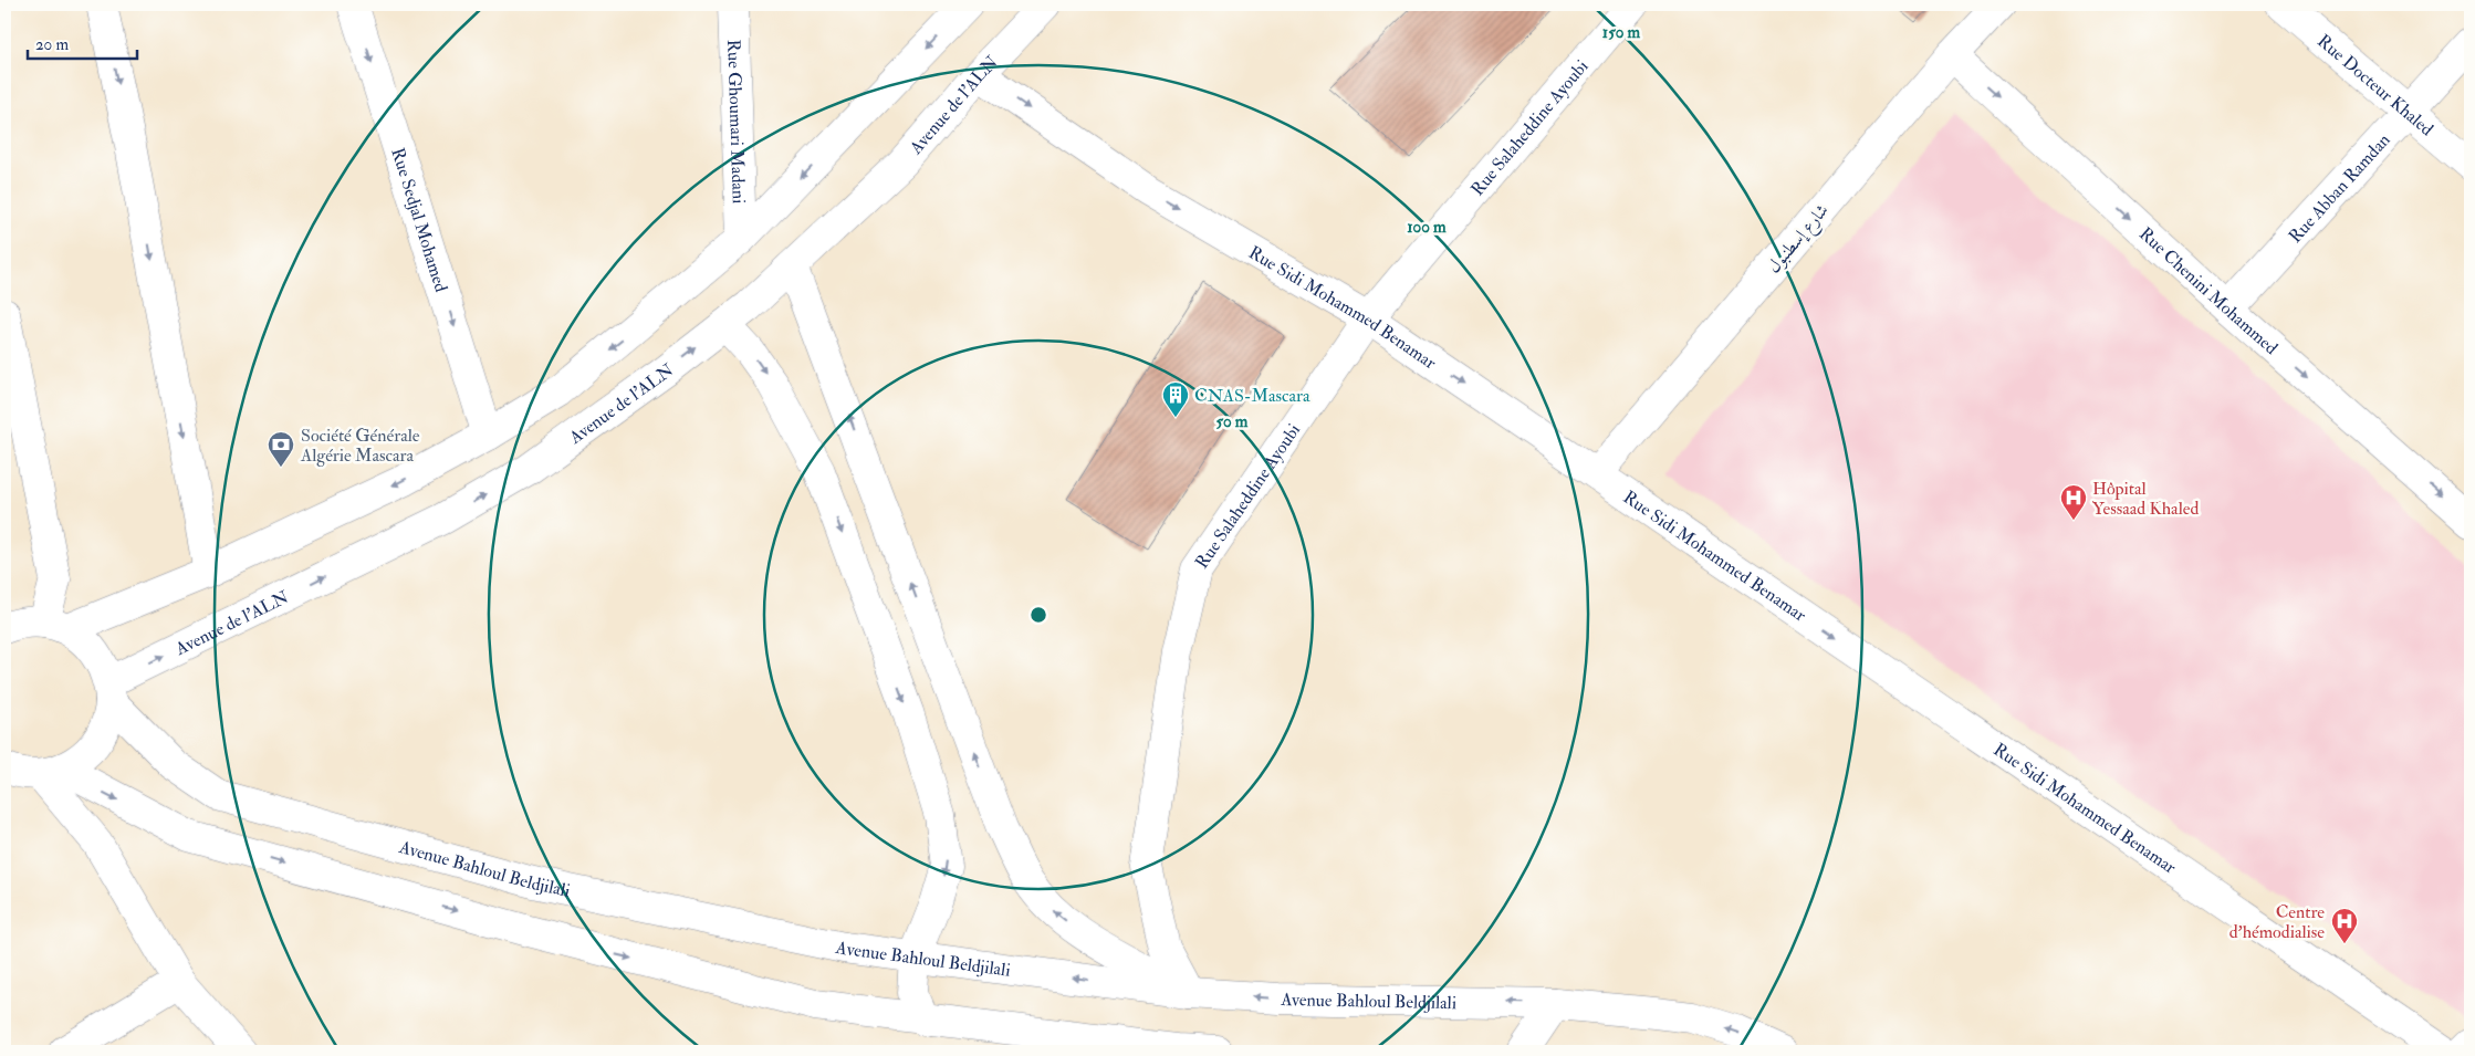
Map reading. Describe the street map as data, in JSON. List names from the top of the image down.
{
  "streets": {
    "main road": [
      "Rue Docteur Khaled",
      "Avenue de l'ALN",
      "Rue Ghoumari Madani",
      "Rue Salaheddine Ayoubi",
      "Rue Abban Ramdan",
      "Rue Sedjal Mohamed",
      "شارع إسطنبول",
      "Rue Chenini Mohammed",
      "Rue Sidi Mohammed Benamar",
      "Avenue Bahloul Beldjilali"
    ]
  },
  "crossings": [
    ["Rue Docteur Khaled", "Rue Abban Ramdan"],
    ["Avenue de l'ALN", "Rue Sidi Mohammed Benamar"],
    ["Avenue de l'ALN", "Avenue Bahloul Beldjilali"],
    ["Rue Salaheddine Ayoubi", "Rue Sidi Mohammed Benamar"],
    ["Rue Salaheddine Ayoubi", "Avenue Bahloul Beldjilali"],
    ["Rue Abban Ramdan", "Rue Chenini Mohammed"],
    ["شارع إسطنبول", "Rue Chenini Mohammed"],
    ["شارع إسطنبول", "Rue Sidi Mohammed Benamar"]
  ],
  "one_way": ["Rue Chenini Mohammed", "Rue Sidi Mohammed Benamar"],
  "places": {
    "building": ["CNAS-Mascara"],
    "bank": ["Société Générale Algérie Mascara"],
    "hospital": ["Hôpital Yessaad Khaled", "Centre d'hémodialise"]
  },
  "scale_bar": "20 m",
  "rings": ["150 m", "100 m", "50 m"]
}
